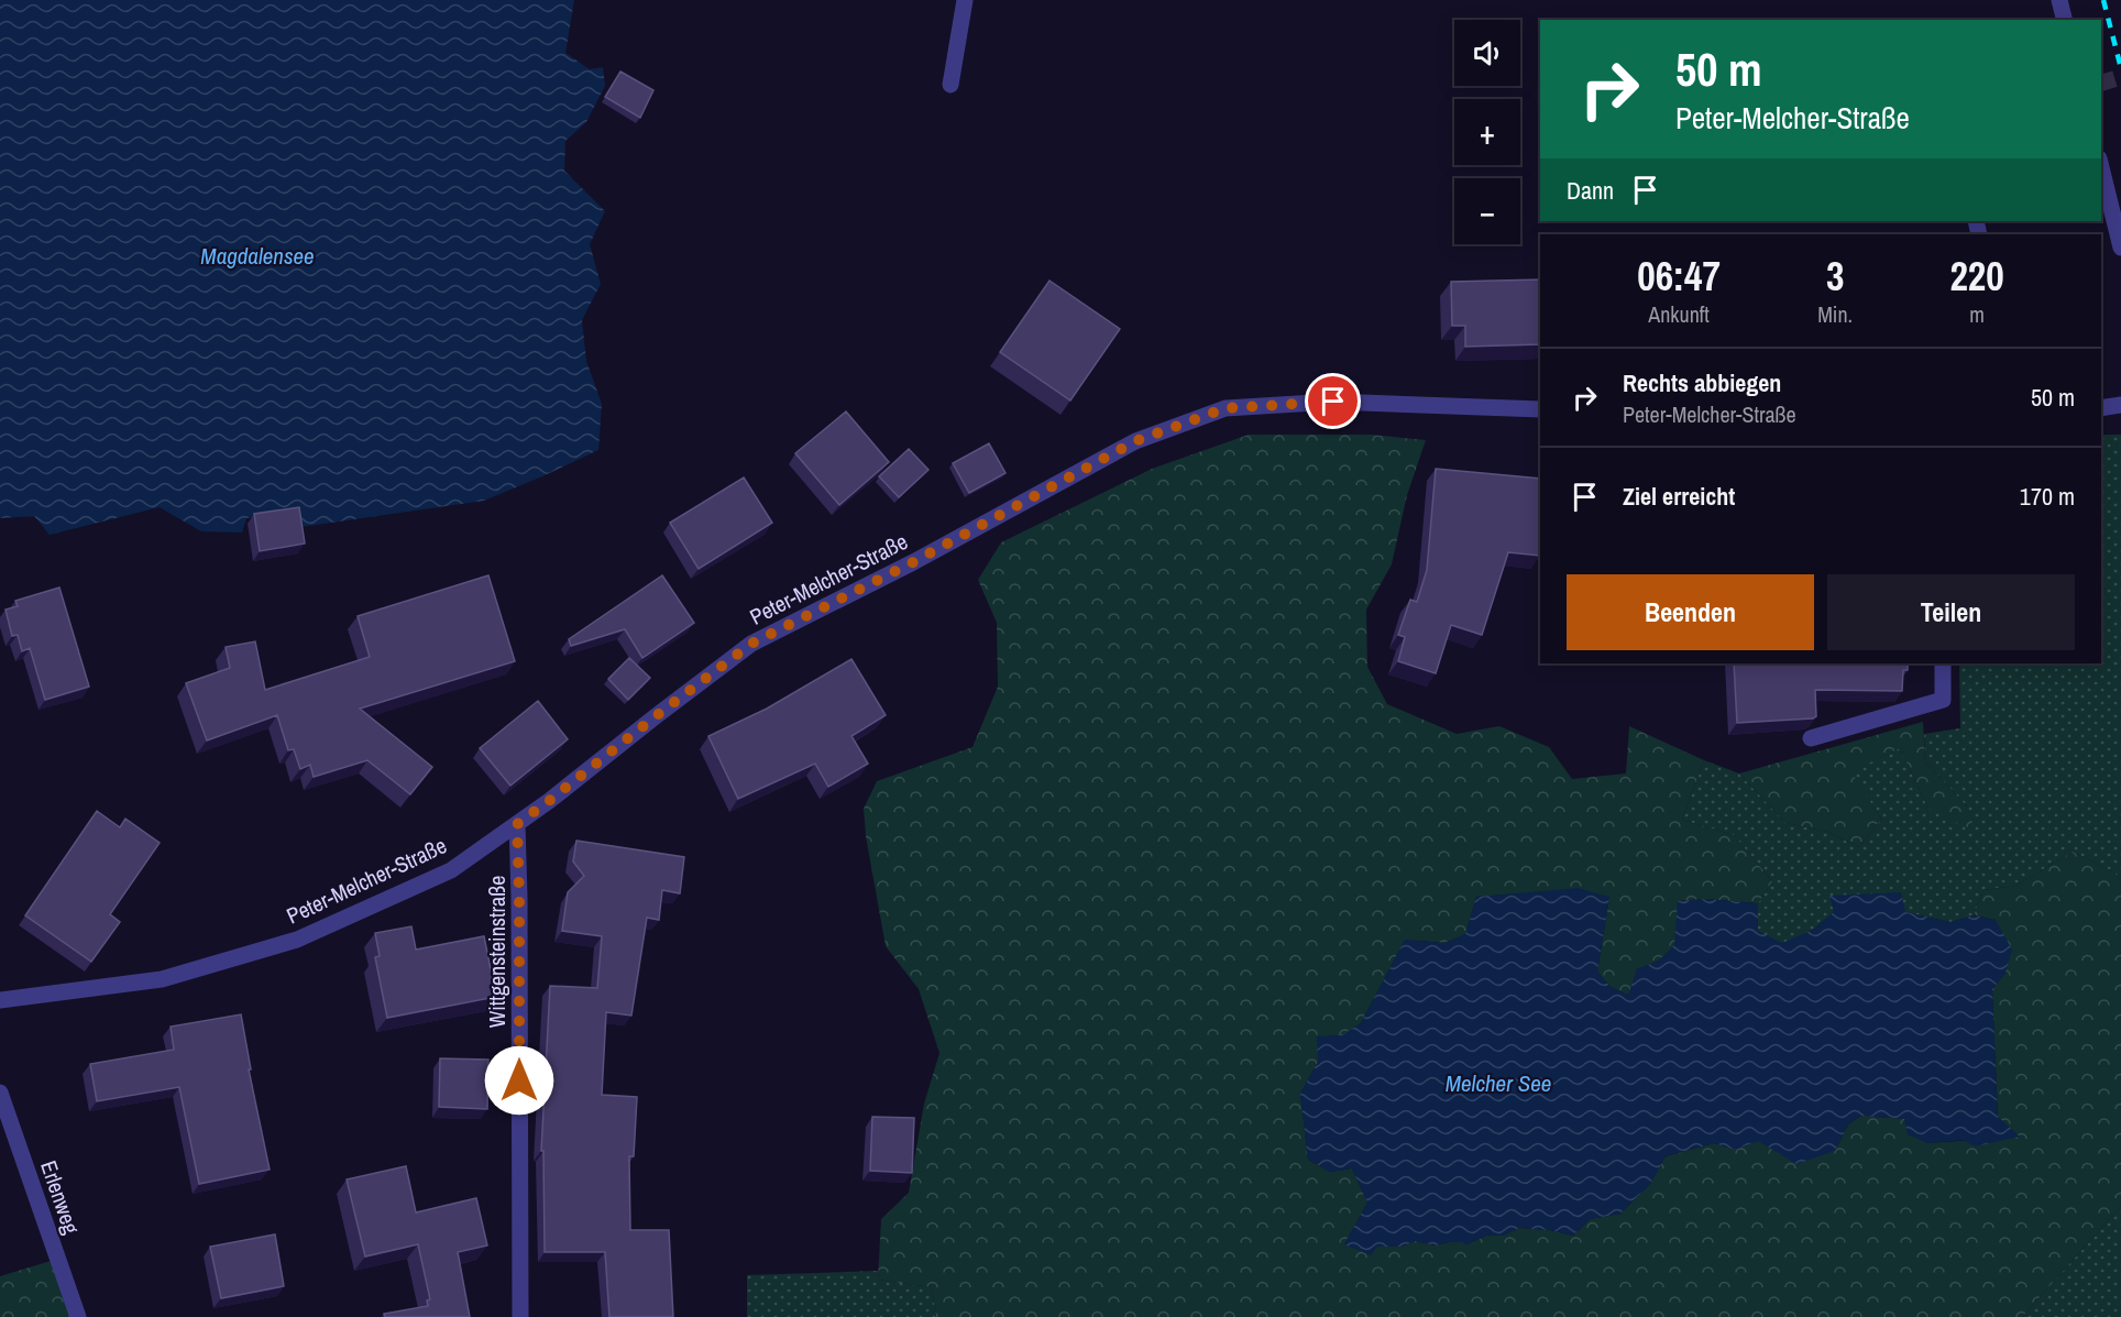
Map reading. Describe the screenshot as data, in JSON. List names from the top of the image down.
{
  "streets": {
    "street": ["Peter-Melcher-Straße", "Wittgensteinstraße", "Erlenweg"]
  },
  "crossings": [
    ["Peter-Melcher-Straße", "Wittgensteinstraße"]
  ],
  "water": ["Magdalensee", "Melcher See"],
  "page": {
    "map_buttons": ["+", "−"],
    "turn": ["50 m", "Peter-Melcher-Straße"],
    "then": "Dann",
    "eta": [
      "06:47",
      "Ankunft",
      "3",
      "Min.",
      "220",
      "m"
    ],
    "list": [
      {
        "name": "Rechts abbiegen",
        "note": "Peter-Melcher-Straße",
        "value": "50 m"
      },
      {
        "name": "Ziel erreicht",
        "value": "170 m"
      }
    ],
    "buttons": ["Beenden", "Teilen"]
  }
}
